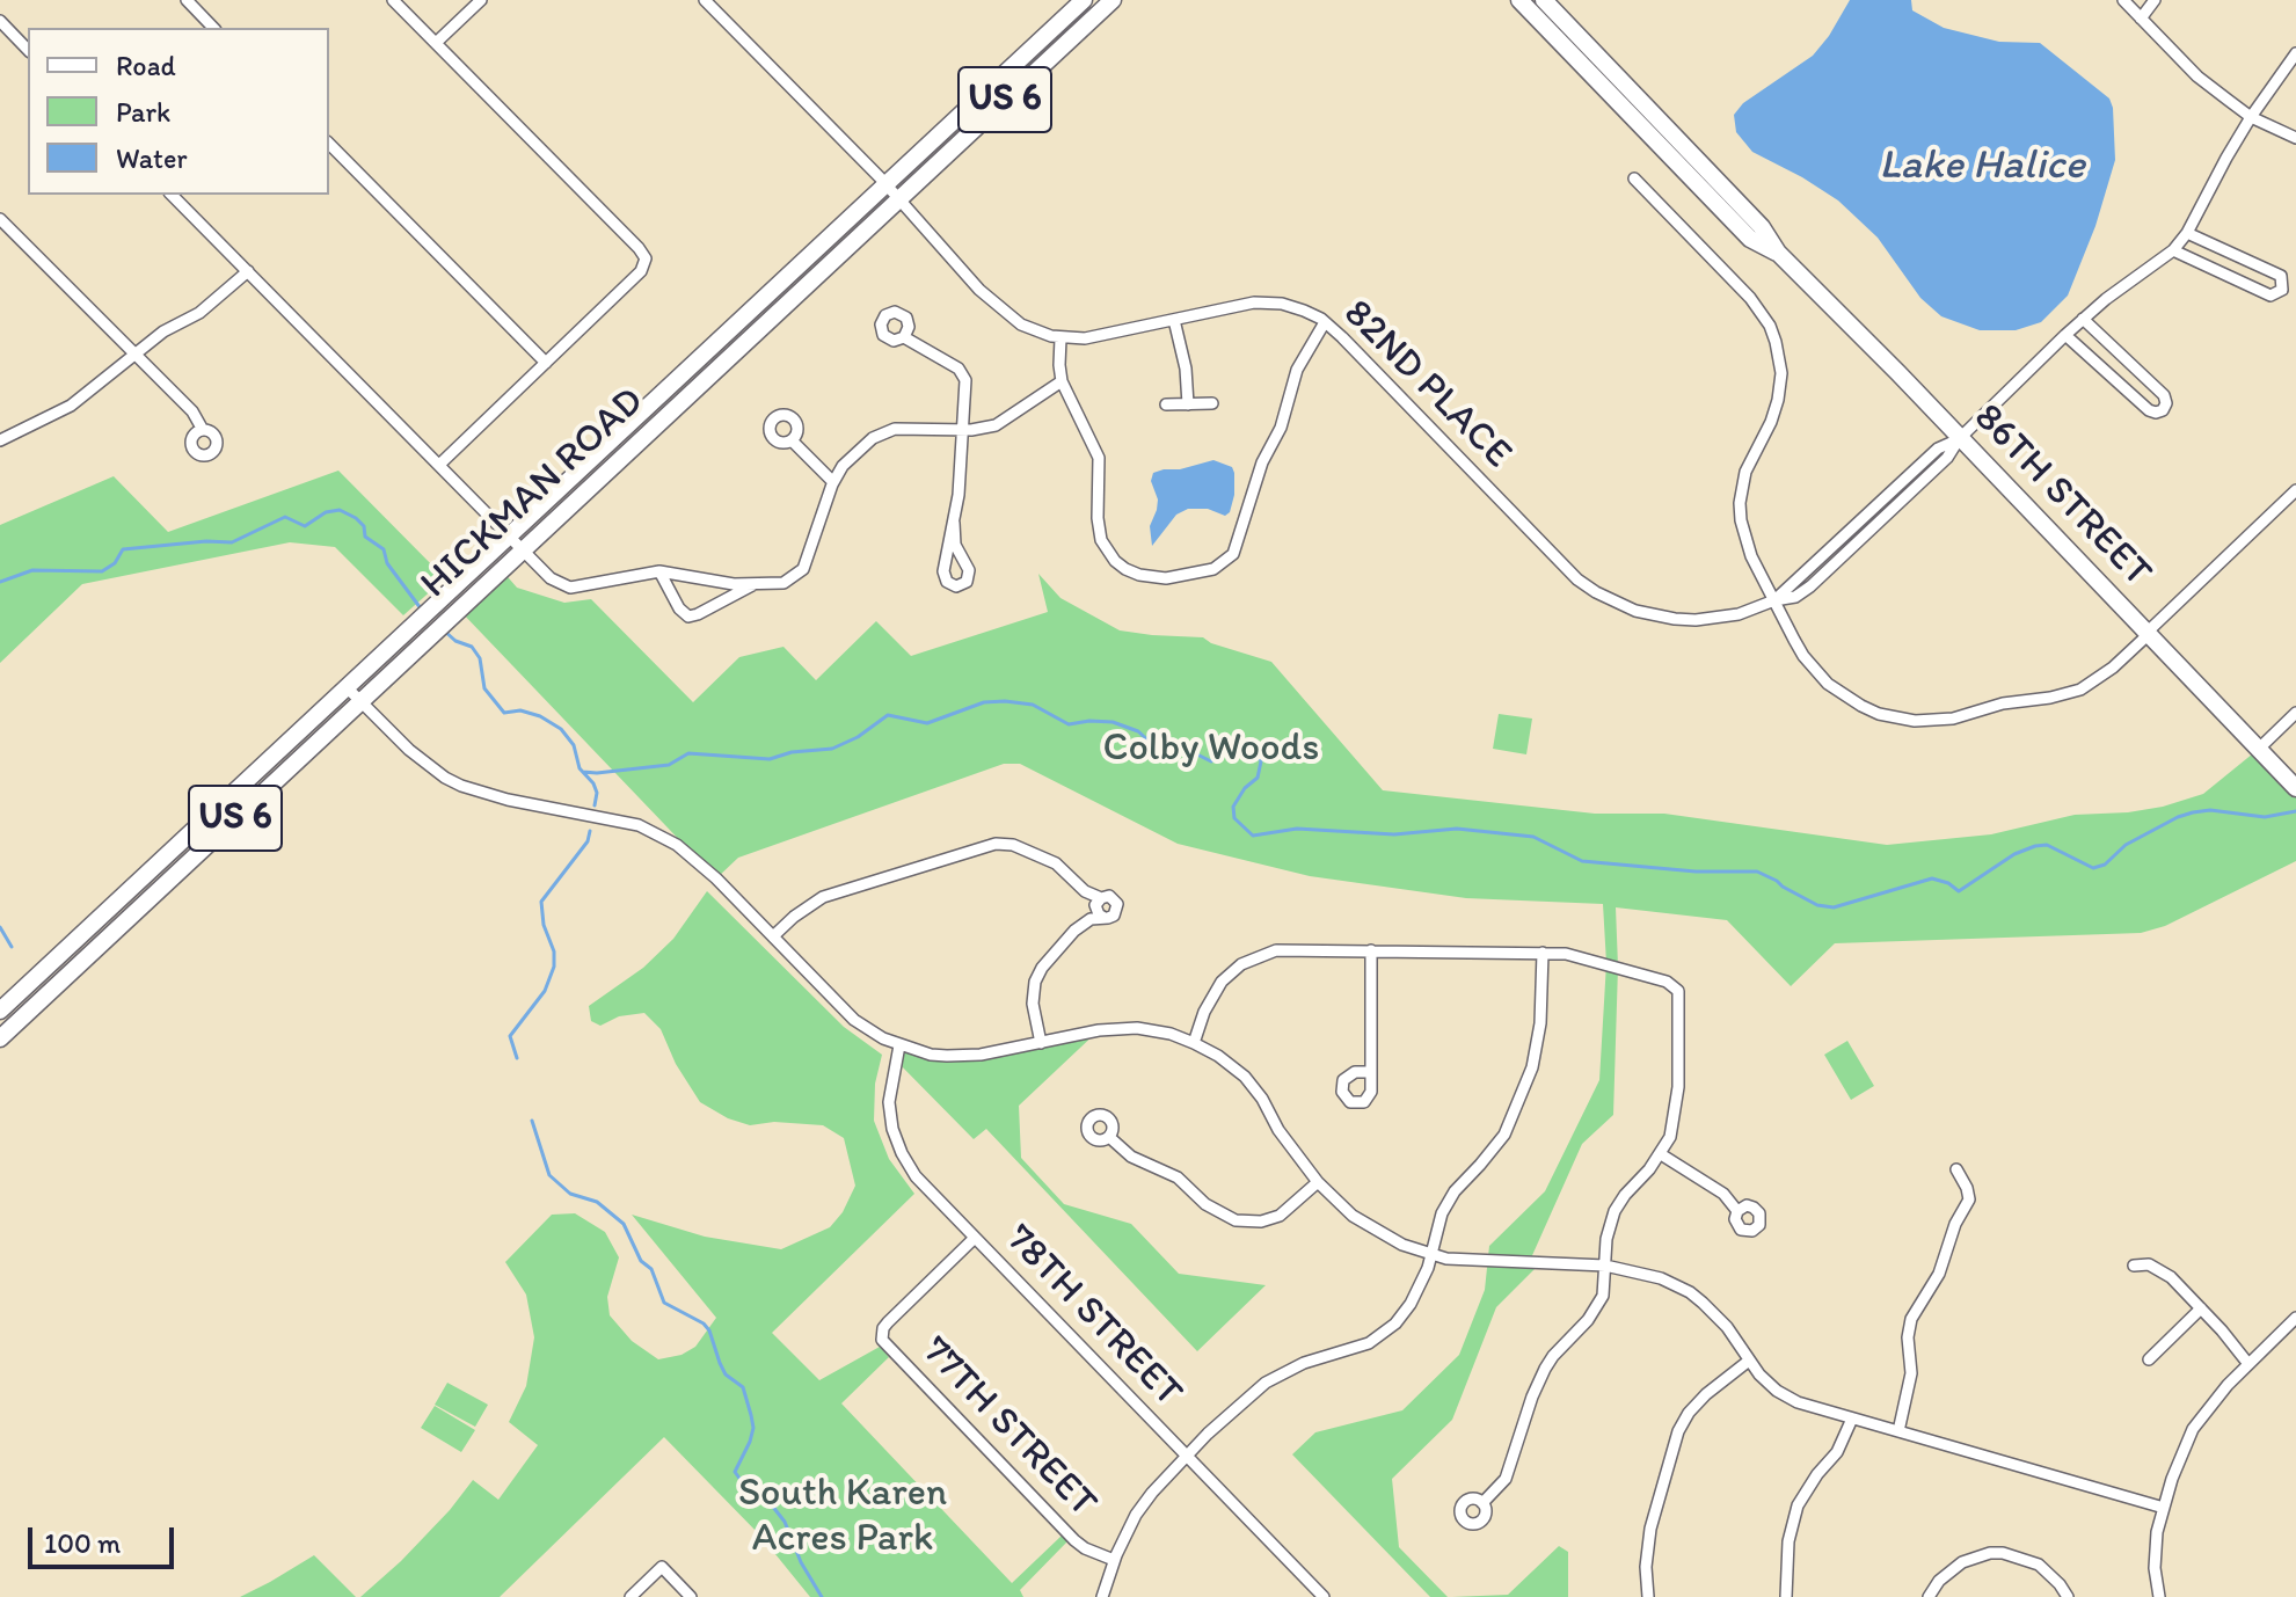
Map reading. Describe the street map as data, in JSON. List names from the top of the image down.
{
  "streets": {
    "main road": ["US 6", "HICKMAN ROAD", "86TH STREET"],
    "street": ["82ND PLACE", "78TH STREET", "77TH STREET"]
  },
  "crossings": [
    ["78TH STREET", "77TH STREET"]
  ],
  "water": ["Lake Halice"],
  "parks": ["Colby Woods", "South Karen Acres Park"],
  "legend": ["Road", "Park", "Water"],
  "scale_bar": "100 m"
}
